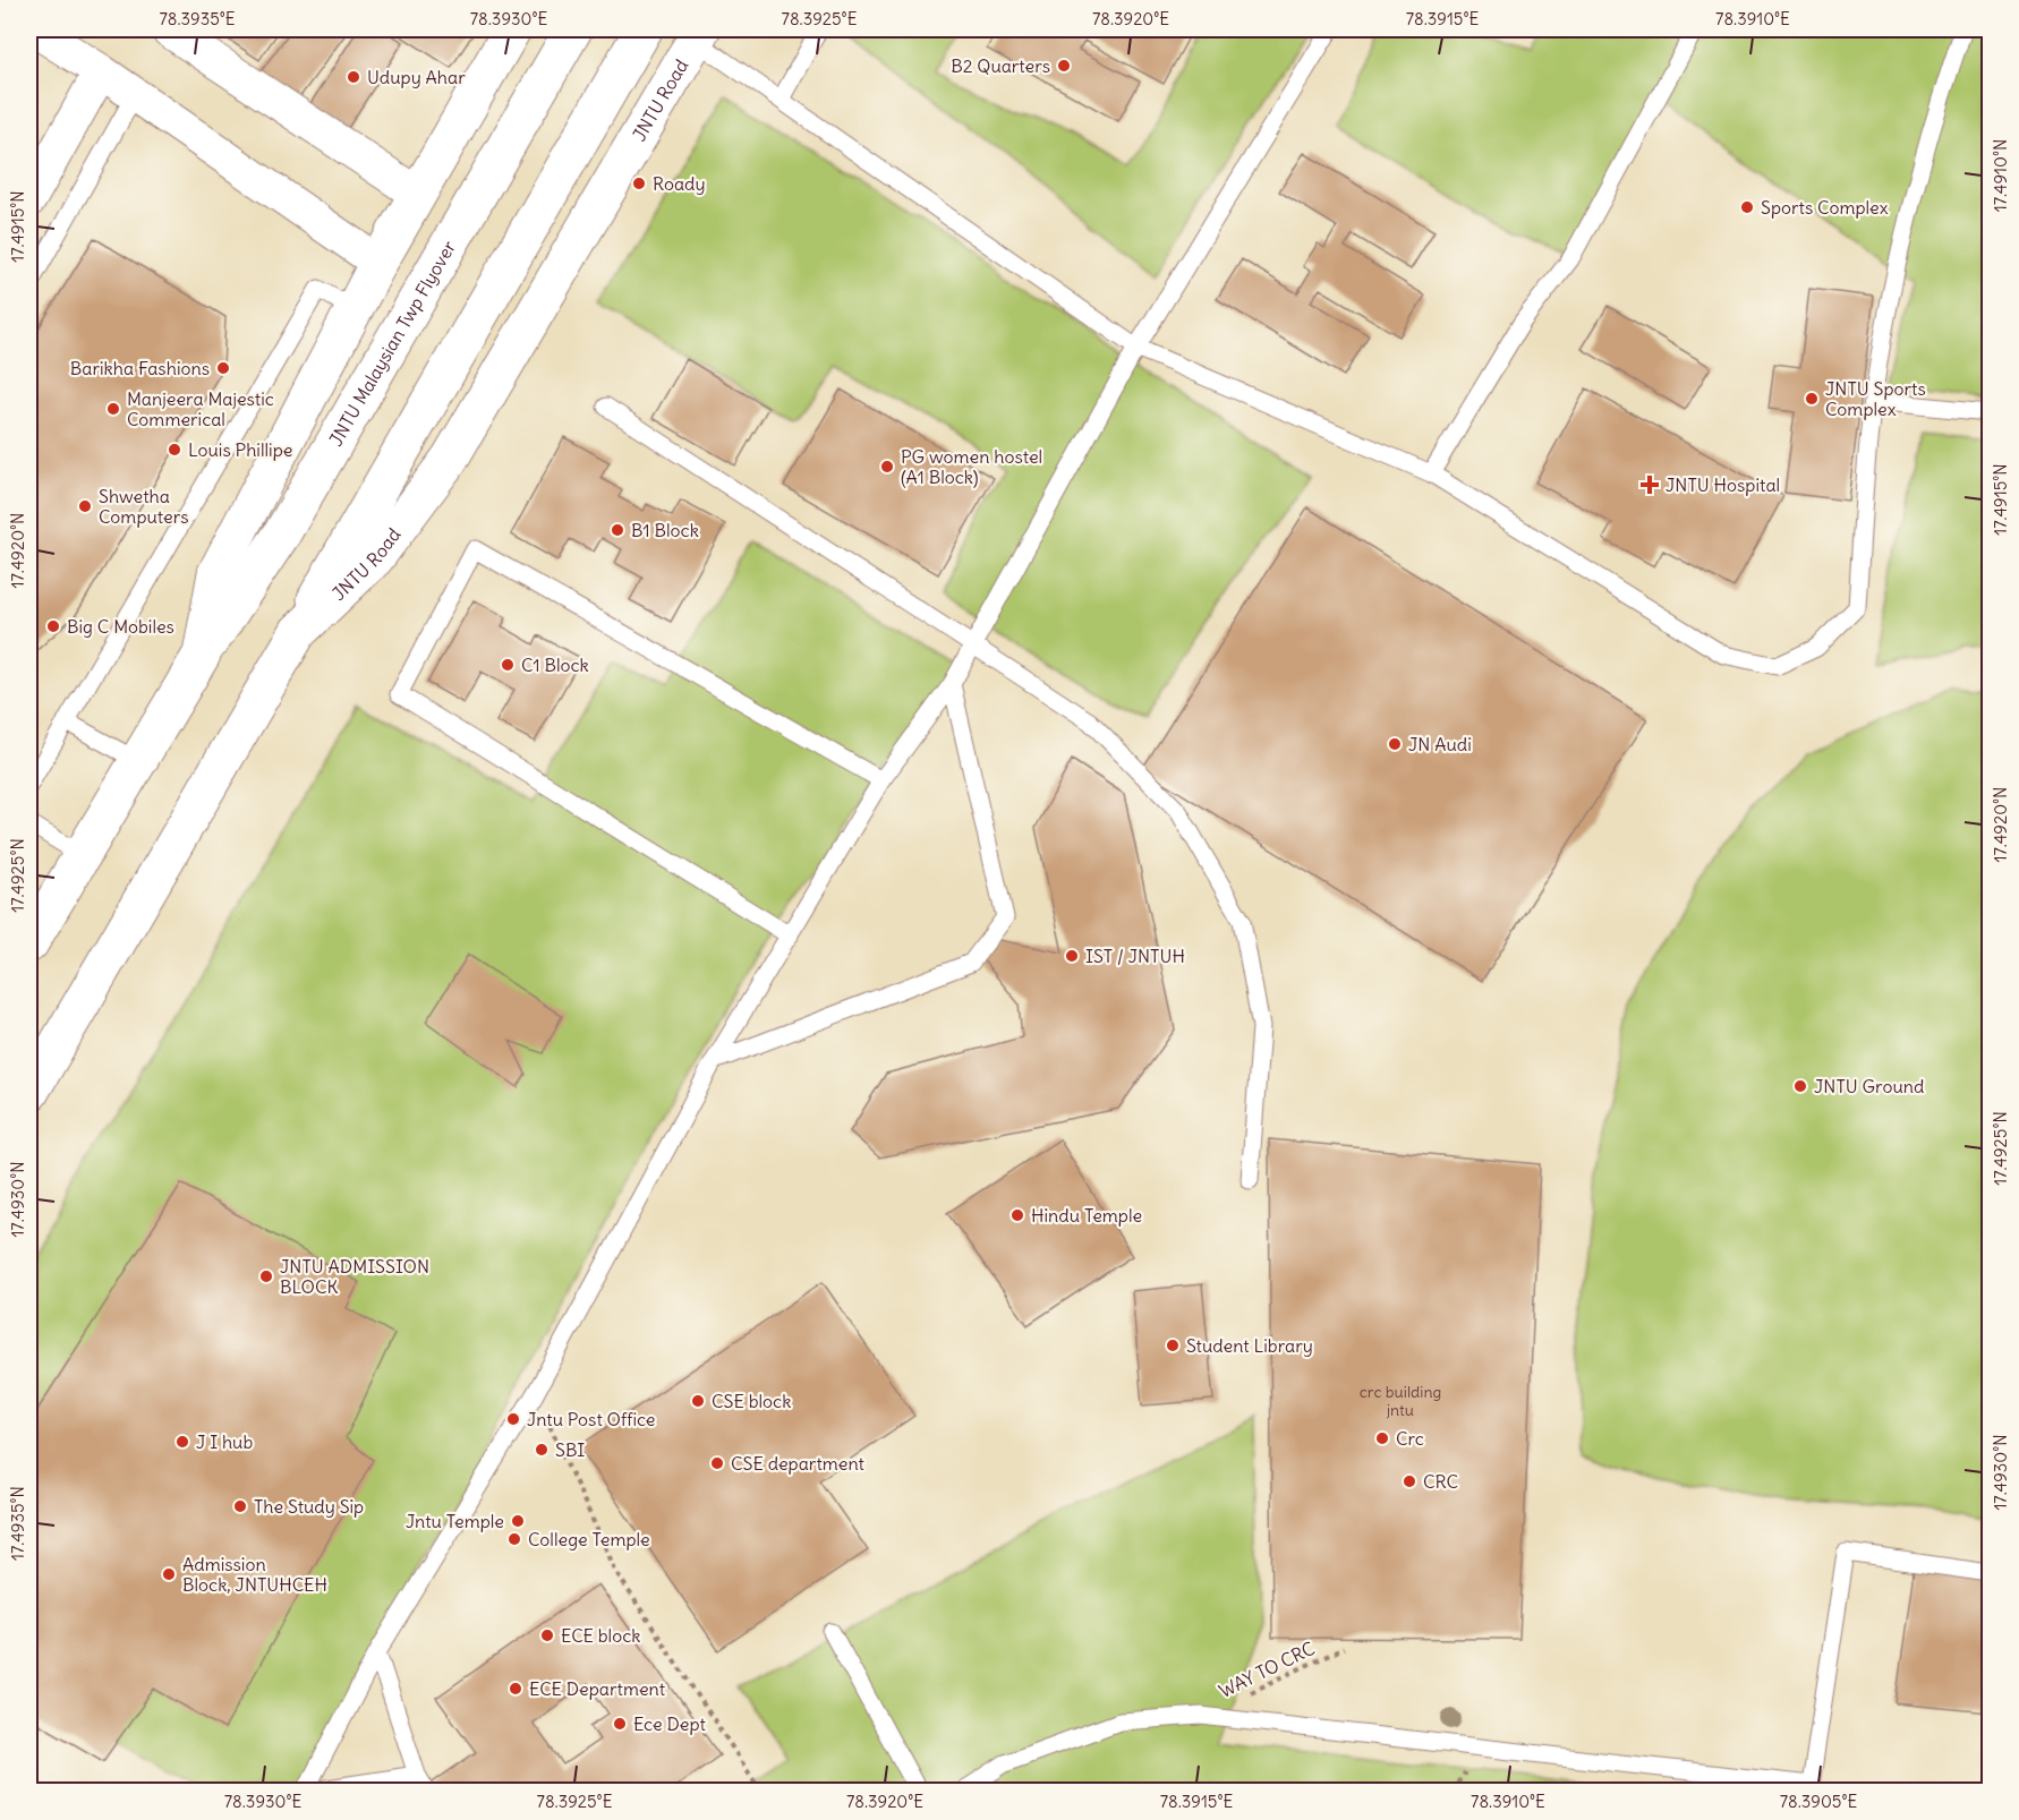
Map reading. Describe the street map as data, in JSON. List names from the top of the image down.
{
  "streets": {
    "main road": ["JNTU Road", "JNTU Malaysian Twp Flyover"],
    "path": ["WAY TO CRC"]
  },
  "places": {
    "other": [
      "B2 Quarters",
      "Udupy Ahar",
      "Roady",
      "Sports Complex",
      "Barikha Fashions",
      "JNTU Sports Complex",
      "Manjeera Majestic Commerical",
      "Louis Phillipe",
      "PG women hostel (A1 Block)",
      "Shwetha Computers",
      "B1 Block",
      "Big C Mobiles",
      "C1 Block",
      "JN Audi",
      "IST / JNTUH",
      "JNTU Ground",
      "Hindu Temple",
      "JNTU ADMISSION BLOCK",
      "Student Library",
      "CSE block",
      "Jntu Post Office",
      "Crc",
      "J I hub",
      "SBI",
      "CSE department",
      "CRC",
      "The Study Sip",
      "Jntu Temple",
      "College Temple",
      "Admission Block, JNTUHCEH",
      "ECE block",
      "ECE Department",
      "Ece Dept"
    ],
    "health": ["JNTU Hospital"]
  },
  "house_numbers": ["crc building jntu"],
  "coordinates": [
    "78.3935°E",
    "78.3930°E",
    "78.3925°E",
    "78.3920°E",
    "78.3915°E",
    "78.3910°E",
    "17.4910°N",
    "17.4915°N",
    "17.4920°N",
    "17.4925°N",
    "17.4930°N",
    "17.4935°N",
    "78.3905°E"
  ]
}
